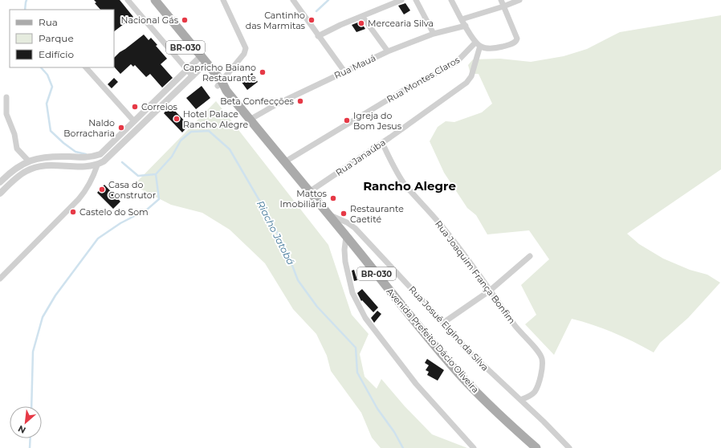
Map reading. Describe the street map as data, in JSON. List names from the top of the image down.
{
  "streets": {
    "main road": ["BR-030", "Avenida Prefeito Dácio Oliveira"],
    "street": [
      "Rua Mauá",
      "Rua Montes Claros",
      "Rua Janaúba",
      "Rua Joaquim França Bonfim",
      "Rua Josué Elgino da Silva"
    ]
  },
  "crossings": [
    ["Rua Mauá", "Avenida Prefeito Dácio Oliveira"],
    ["Rua Montes Claros", "Rua Janaúba"],
    ["Rua Montes Claros", "Avenida Prefeito Dácio Oliveira"],
    ["Rua Janaúba", "Rua Joaquim França Bonfim"],
    ["Rua Janaúba", "Avenida Prefeito Dácio Oliveira"],
    ["Rua Joaquim França Bonfim", "Rua Josué Elgino da Silva"],
    ["Rua Josué Elgino da Silva", "Avenida Prefeito Dácio Oliveira"]
  ],
  "districts": ["Rancho Alegre"],
  "water": ["Riacho Jatobá"],
  "places": [
    "Nacional Gás",
    "Cantinho das Marmitas",
    "Mercearia Silva",
    "Capricho Baiano Restaurante",
    "Beta Confecções",
    "Correios",
    "Hotel Palace Rancho Alegre",
    "Igreja do Bom Jesus",
    "Naldo Borracharia",
    "Casa do Construtor",
    "Mattos Imobiliária",
    "Castelo do Som",
    "Restaurante Caetité"
  ],
  "legend": ["Rua", "Parque", "Edifício"],
  "north": "bottom left"
}
